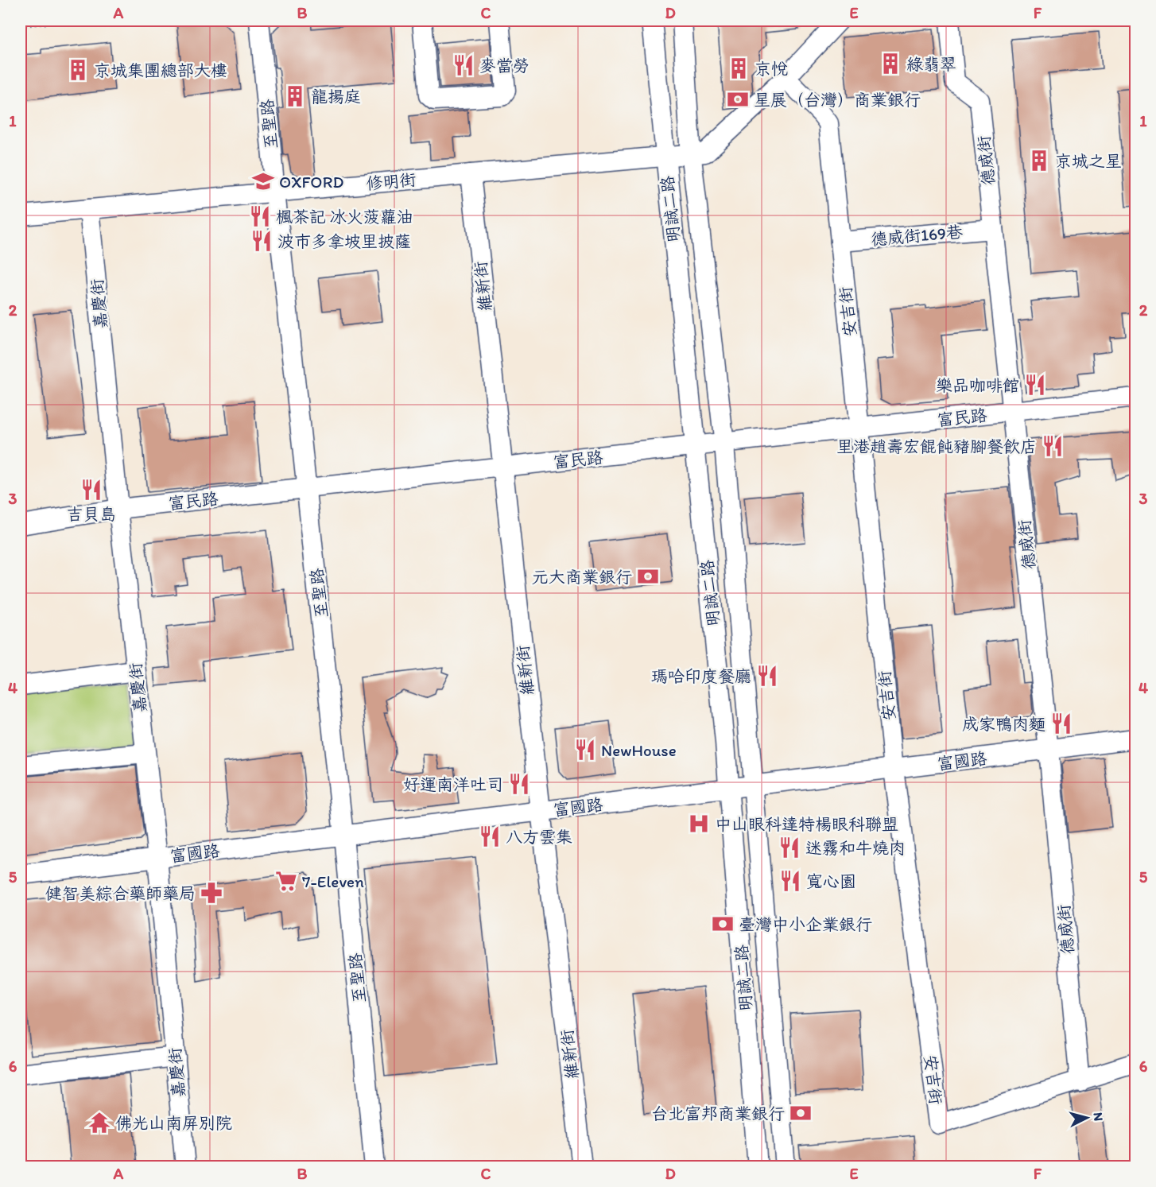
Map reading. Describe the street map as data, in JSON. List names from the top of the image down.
{
  "streets": {
    "street": [
      "至聖路",
      "德威街",
      "修明街",
      "明誠二路",
      "德威街169巷",
      "維新街",
      "嘉慶街",
      "安吉街",
      "富民路",
      "富國路"
    ]
  },
  "crossings": [
    ["至聖路", "修明街"],
    ["至聖路", "富民路"],
    ["至聖路", "富國路"],
    ["德威街", "德威街169巷"],
    ["德威街", "安吉街"],
    ["德威街", "富民路"],
    ["德威街", "富國路"],
    ["修明街", "明誠二路"],
    ["修明街", "維新街"],
    ["修明街", "嘉慶街"],
    ["明誠二路", "富民路"],
    ["明誠二路", "富國路"],
    ["德威街169巷", "安吉街"],
    ["維新街", "富民路"],
    ["維新街", "富國路"],
    ["嘉慶街", "富民路"],
    ["嘉慶街", "富國路"],
    ["安吉街", "富民路"],
    ["安吉街", "富國路"]
  ],
  "places": {
    "building": [
      "綠翡翠",
      "京悅",
      "京城集團總部大樓",
      "龍揚庭",
      "京城之星"
    ],
    "restaurant": [
      "麥當勞",
      "楓茶記 冰火菠蘿油",
      "波市多拿坡里披薩",
      "樂品咖啡館",
      "里港趙壽宏餛飩豬腳餐飲店",
      "吉貝島",
      "瑪哈印度餐廳",
      "成家鴨肉麵",
      "NewHouse",
      "好運南洋吐司",
      "八方雲集",
      "迷霧和牛燒肉",
      "寬心園"
    ],
    "bank": [
      "星展（台灣）商業銀行",
      "元大商業銀行",
      "臺灣中小企業銀行",
      "台北富邦商業銀行"
    ],
    "school or university": ["OXFORD"],
    "hospital": ["中山眼科達特楊眼科聯盟"],
    "supermarket": ["7-Eleven"],
    "pharmacy": ["健智美綜合藥師藥局"],
    "temple": ["佛光山南屏別院"]
  },
  "north": "right",
  "grid": {
    "columns": [
      "A",
      "B",
      "C",
      "D",
      "E",
      "F"
    ],
    "rows": [
      "1",
      "2",
      "3",
      "4",
      "5",
      "6"
    ]
  }
}
